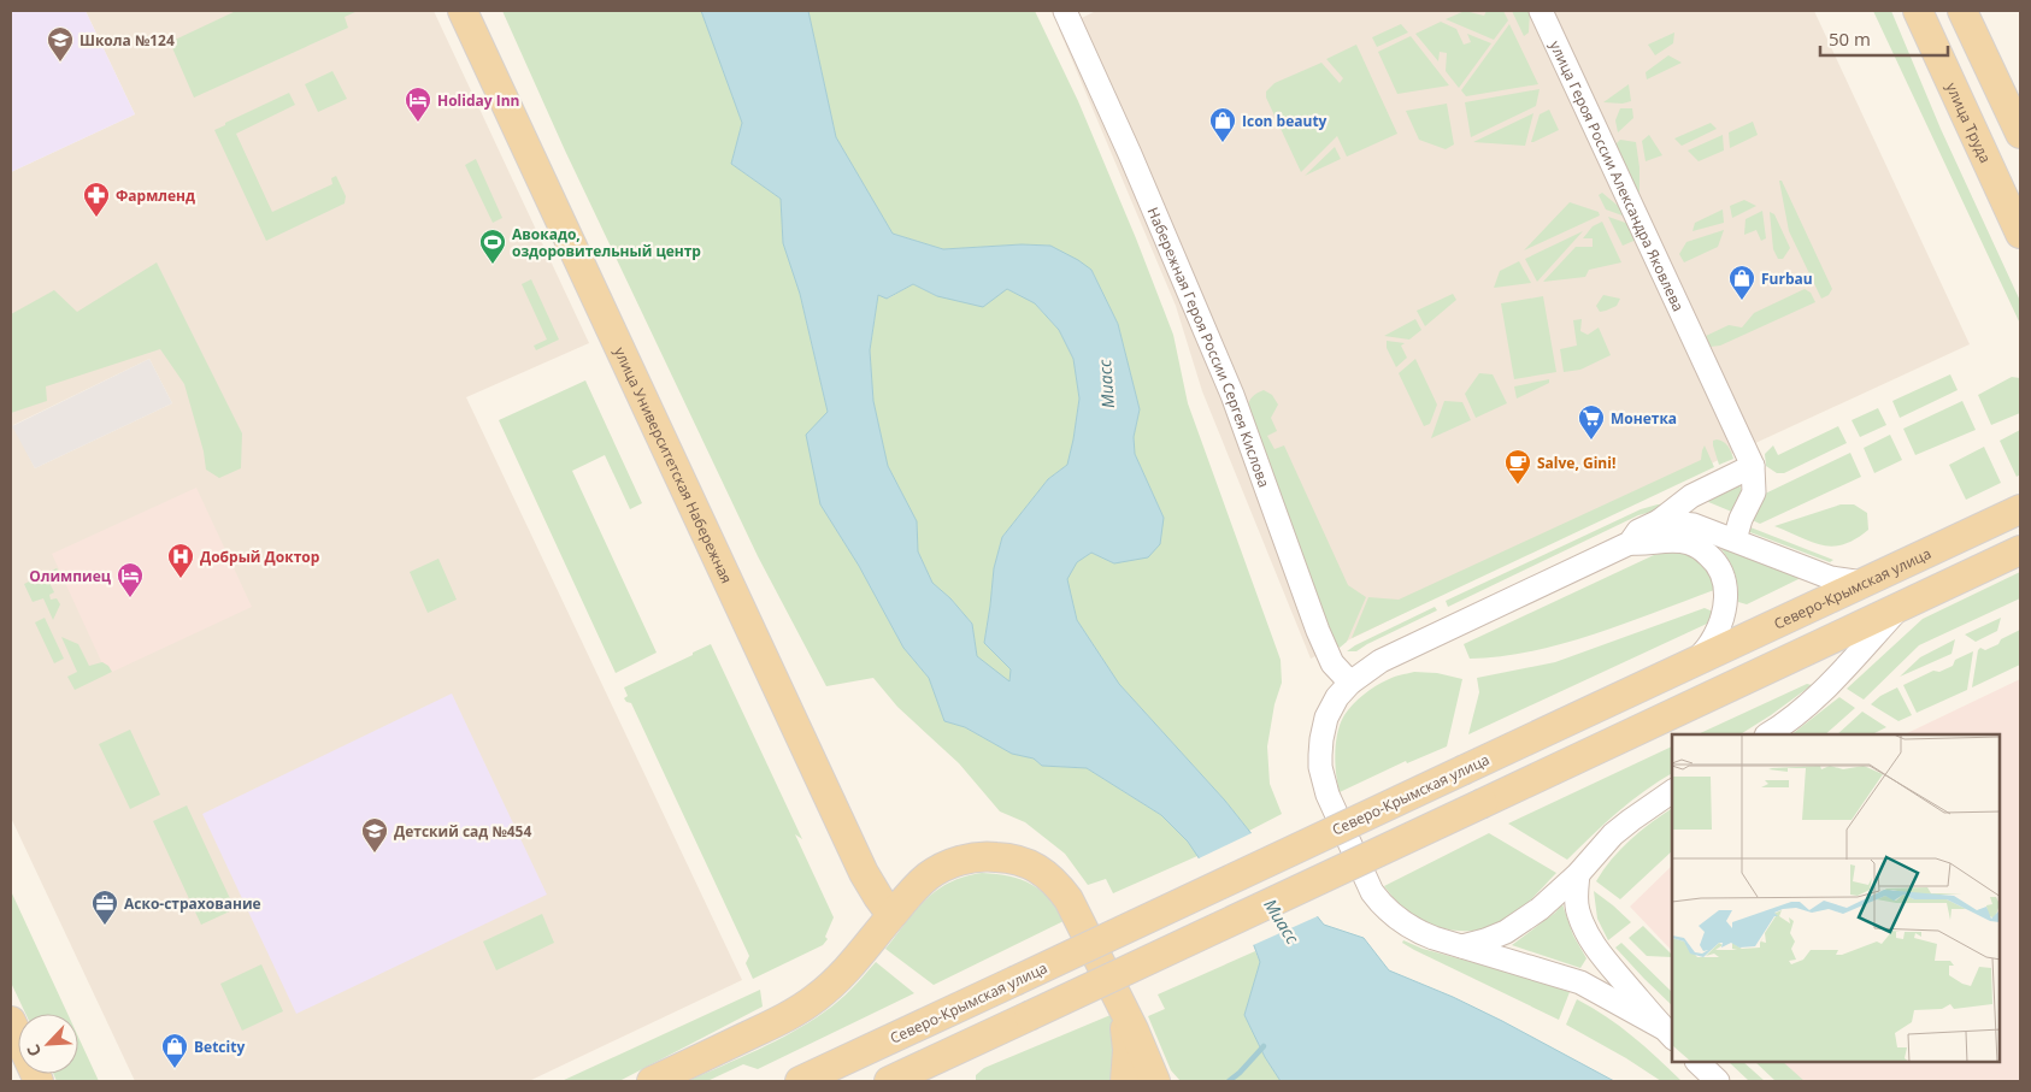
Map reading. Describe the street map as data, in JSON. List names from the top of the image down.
{
  "streets": {
    "main road": ["улица Труда", "улица Университетская Набережная", "Северо-Крымская улица"],
    "street": ["улица Героя России Александра Яковлева", "Набережная Героя России Сергея Кислова"]
  },
  "water": ["Миасс"],
  "places": {
    "school or university": ["Школа №124", "Детский сад №454"],
    "hotel": ["Holiday Inn", "Олимпиец"],
    "shop": ["Icon beauty", "Furbau", "Betcity"],
    "pharmacy": ["Фармленд"],
    "sports": ["Авокадо, оздоровительный центр"],
    "supermarket": ["Монетка"],
    "cafe": ["Salve, Gini!"],
    "hospital": ["Добрый Доктор"],
    "office": ["Аско-страхование"]
  },
  "scale_bar": "50 m",
  "north": "bottom left"
}
